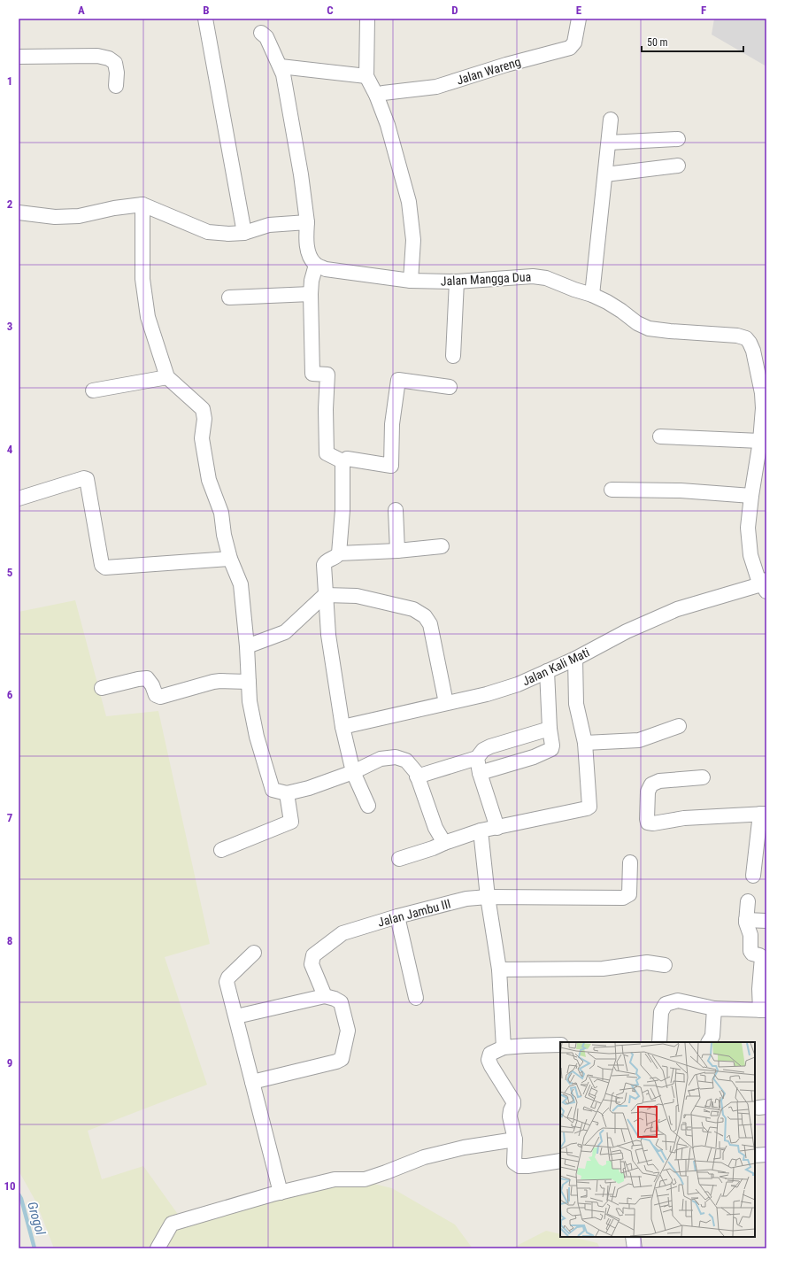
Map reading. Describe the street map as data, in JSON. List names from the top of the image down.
{
  "streets": {
    "street": [
      "Jalan Wareng",
      "Jalan Mangga Dua",
      "Jalan Kali Mati",
      "Jalan Jambu III"
    ]
  },
  "crossings": [
    ["Jalan Mangga Dua", "Jalan Kali Mati"]
  ],
  "water": ["Grogol"],
  "scale_bar": "50 m",
  "grid": {
    "columns": [
      "A",
      "B",
      "C",
      "D",
      "E",
      "F"
    ],
    "rows": [
      "1",
      "2",
      "3",
      "4",
      "5",
      "6",
      "7",
      "8",
      "9",
      "10"
    ]
  }
}
